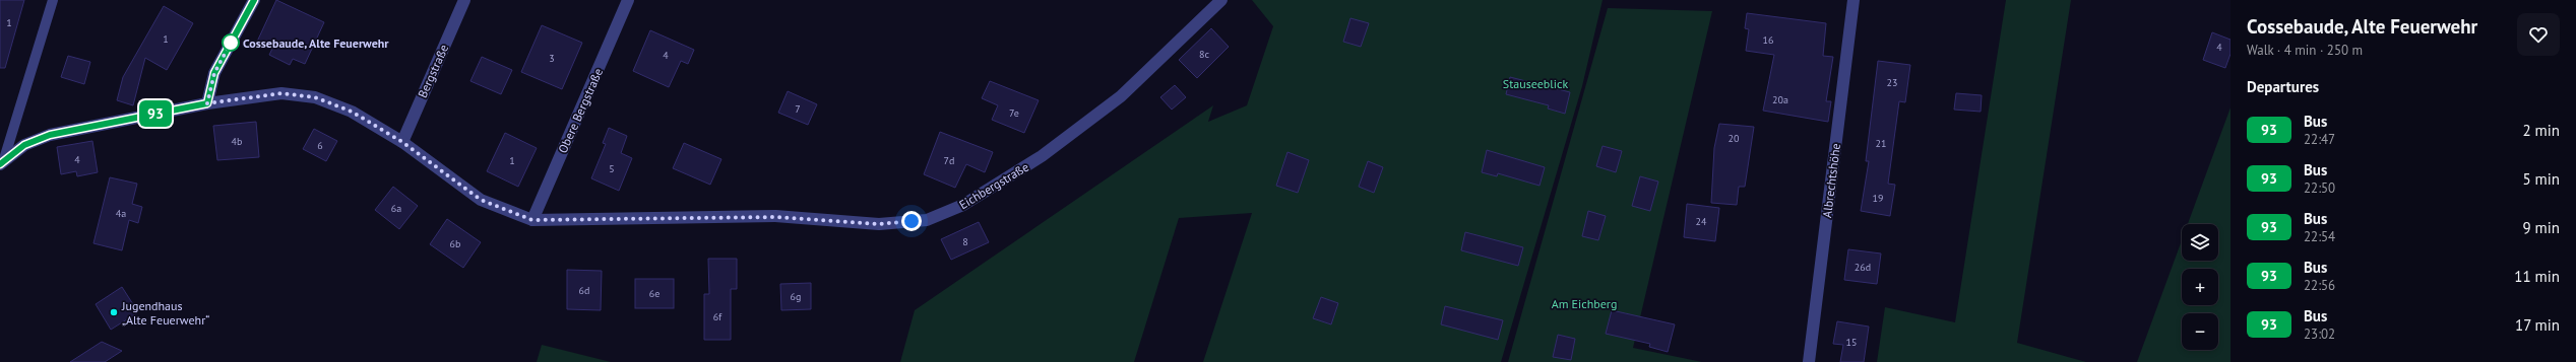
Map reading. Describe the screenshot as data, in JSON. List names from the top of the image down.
{
  "streets": {
    "street": [
      "Bergstraße",
      "Obere Bergstraße",
      "Albrechtshöhe",
      "Eichbergstraße"
    ]
  },
  "crossings": [
    ["Bergstraße", "Eichbergstraße"],
    ["Obere Bergstraße", "Eichbergstraße"]
  ],
  "parks": ["Stauseeblick", "Am Eichberg"],
  "places": ["Cossebaude, Alte Feuerwehr", "Jugendhaus „Alte Feuerwehr“"],
  "lines": ["bus line 93"],
  "house_numbers": [
    "1",
    "1",
    "16",
    "4",
    "8c",
    "4",
    "3",
    "23",
    "20a",
    "7",
    "7e",
    "20",
    "4b",
    "21",
    "6",
    "4",
    "1",
    "7d",
    "5",
    "19",
    "6a",
    "4a",
    "24",
    "8",
    "6b",
    "26d",
    "6d",
    "6e",
    "6g",
    "6f",
    "15"
  ],
  "page": {
    "on_map": "93",
    "heading": [
      ["Cossebaude, Alte Feuerwehr", "Walk · 4 min · 250 m"],
      "Departures"
    ],
    "list": [
      {
        "mark": "93",
        "name": "Bus",
        "note": "22:47",
        "value": "2 min"
      },
      {
        "mark": "93",
        "name": "Bus",
        "note": "22:50",
        "value": "5 min"
      },
      {
        "mark": "93",
        "name": "Bus",
        "note": "22:54",
        "value": "9 min"
      },
      {
        "mark": "93",
        "name": "Bus",
        "note": "22:56",
        "value": "11 min"
      },
      {
        "mark": "93",
        "name": "Bus",
        "note": "23:02",
        "value": "17 min"
      }
    ],
    "map_buttons": ["+", "−"]
  }
}
